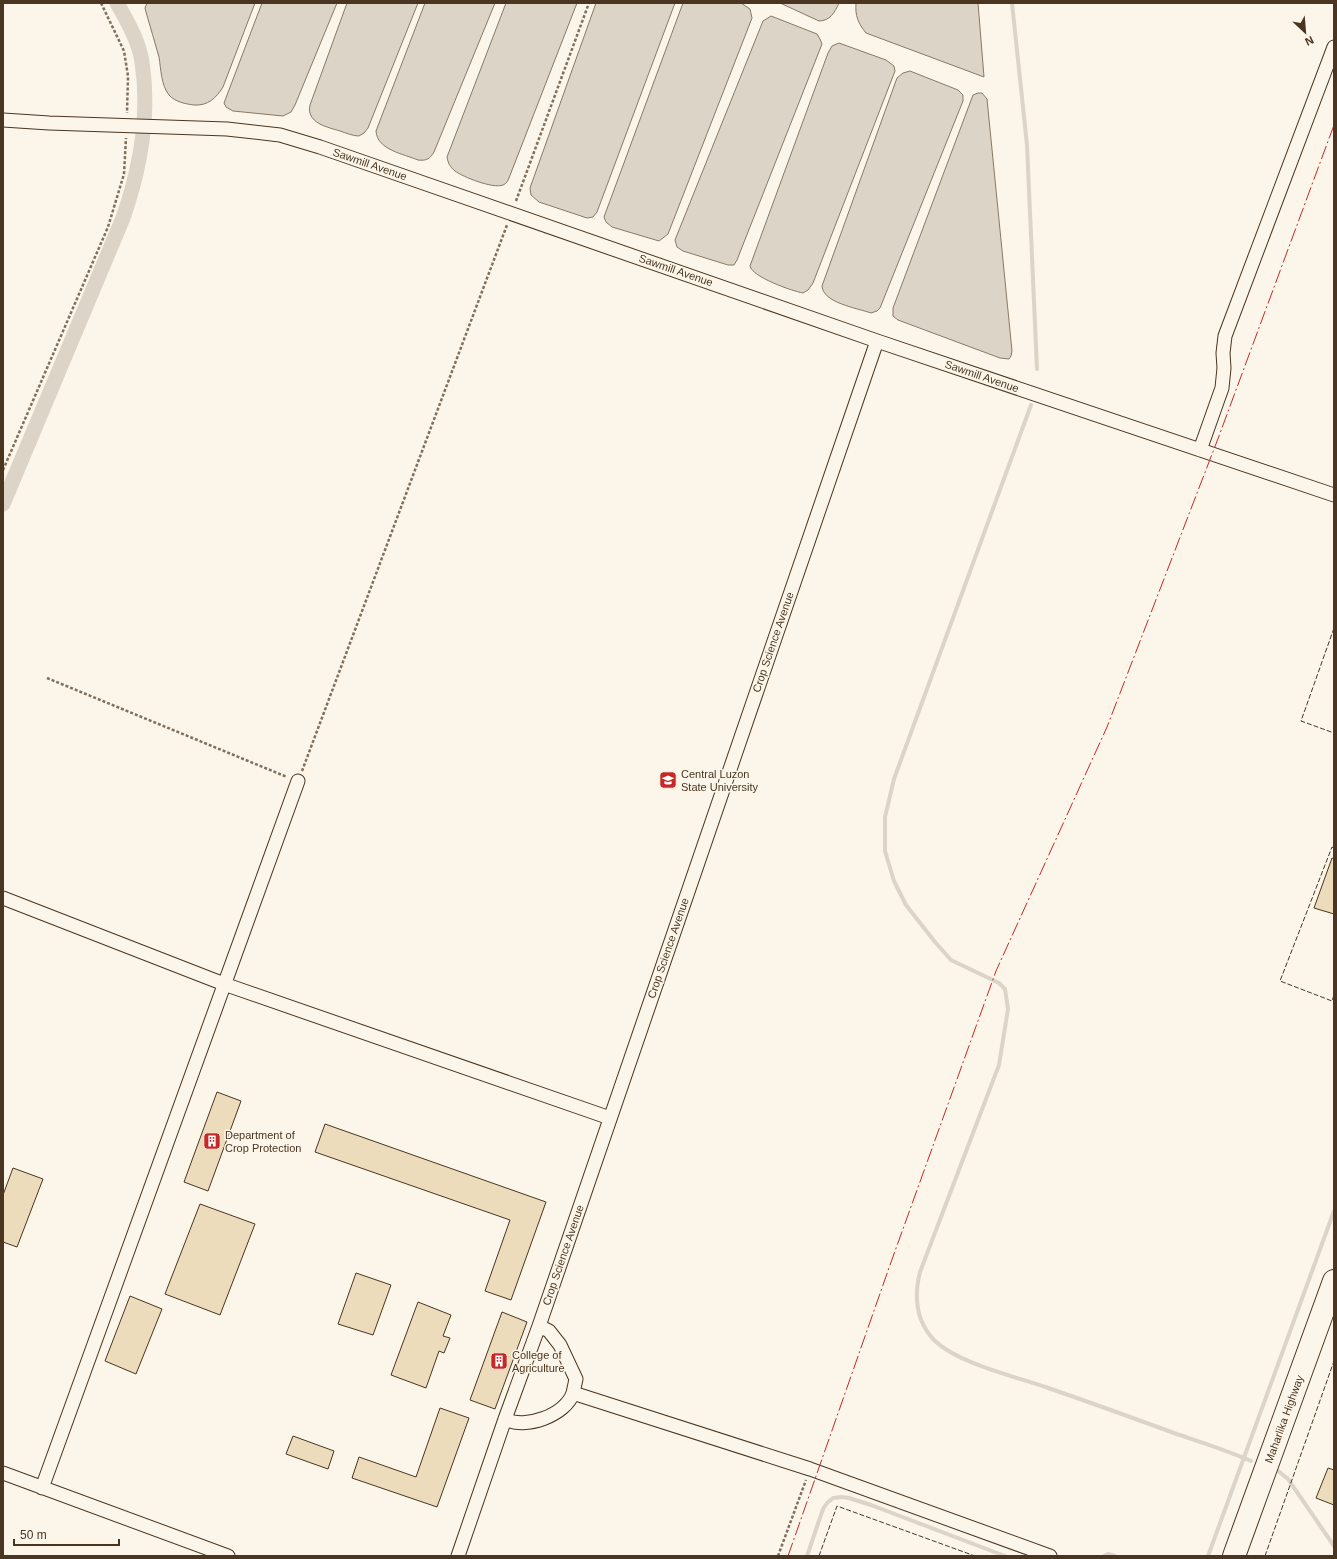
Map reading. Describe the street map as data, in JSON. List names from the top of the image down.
{
  "streets": {
    "highway": ["Maharlika Highway"],
    "street": ["Sawmill Avenue", "Crop Science Avenue"]
  },
  "crossings": [
    ["Sawmill Avenue", "Crop Science Avenue"]
  ],
  "places": {
    "school or university": ["Central Luzon State University"],
    "building": ["Department of Crop Protection", "College of Agriculture"]
  },
  "scale_bar": "50 m",
  "north": "bottom right"
}
